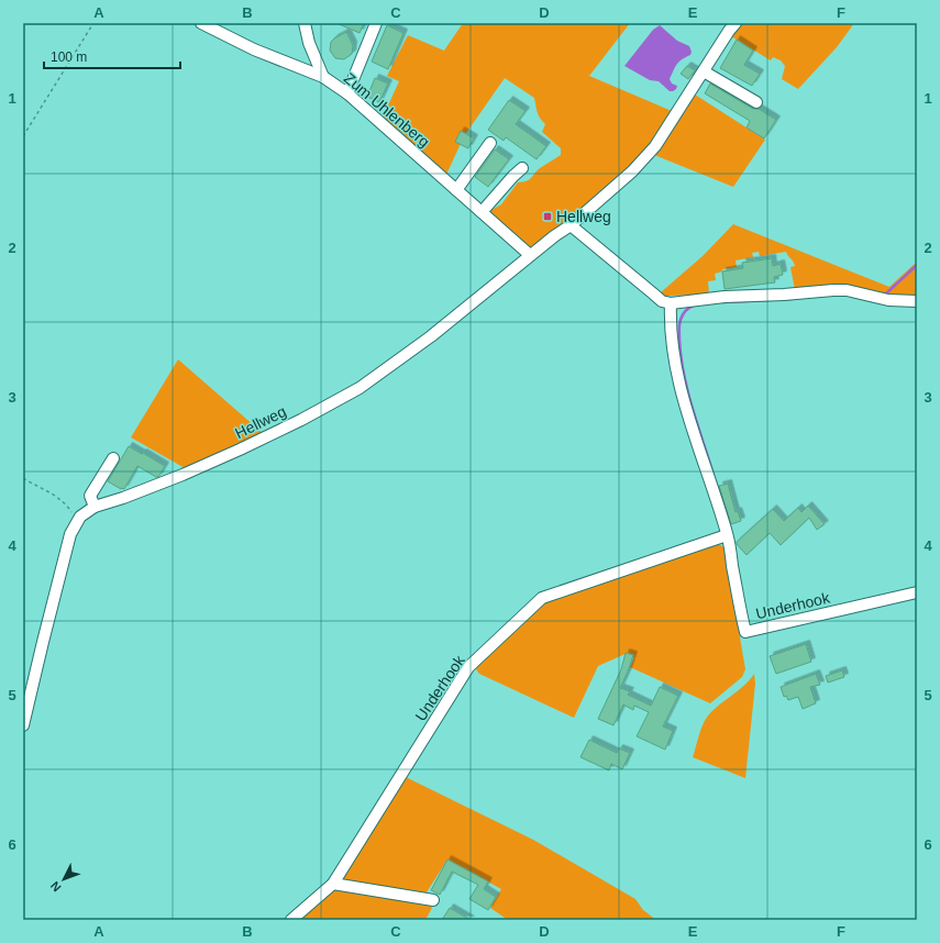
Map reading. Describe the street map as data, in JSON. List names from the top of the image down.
{
  "streets": {
    "street": ["Zum Uhlenberg", "Hellweg", "Underhook"]
  },
  "crossings": [
    ["Zum Uhlenberg", "Hellweg"]
  ],
  "places": {
    "transit": ["Hellweg"]
  },
  "scale_bar": "100 m",
  "north": "bottom left",
  "grid": {
    "columns": [
      "A",
      "B",
      "C",
      "D",
      "E",
      "F"
    ],
    "rows": [
      "1",
      "2",
      "3",
      "4",
      "5",
      "6"
    ]
  }
}
